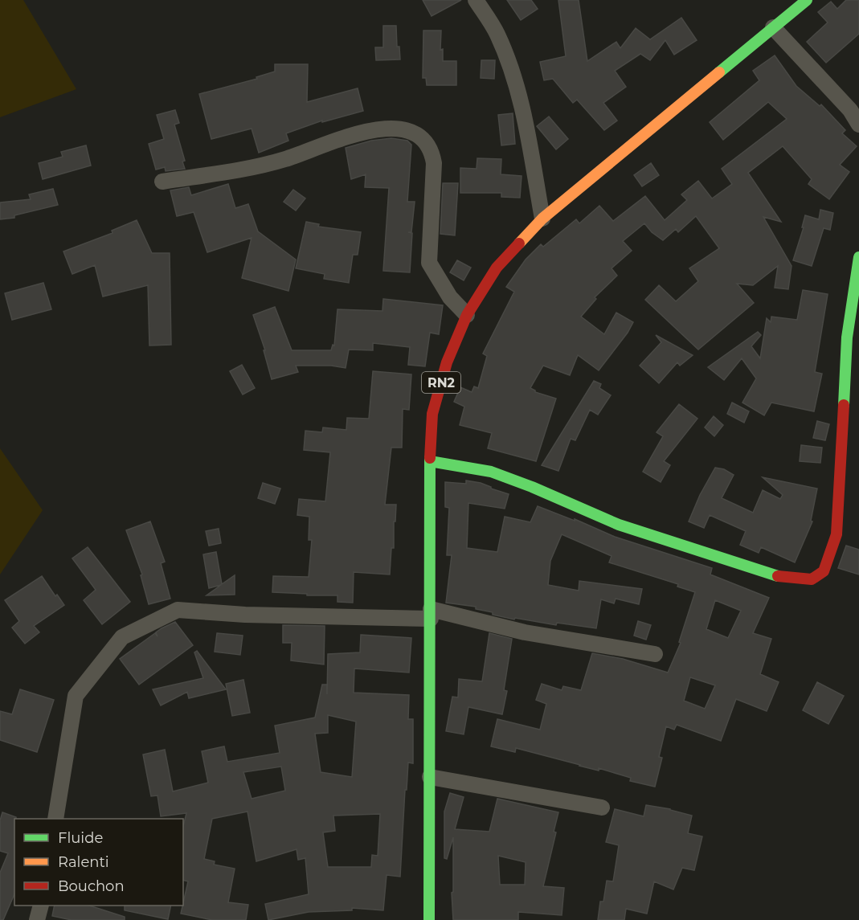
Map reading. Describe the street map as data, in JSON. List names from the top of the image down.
{
  "streets": {
    "main road": ["RN2"]
  },
  "legend": ["Fluide", "Ralenti", "Bouchon"]
}
